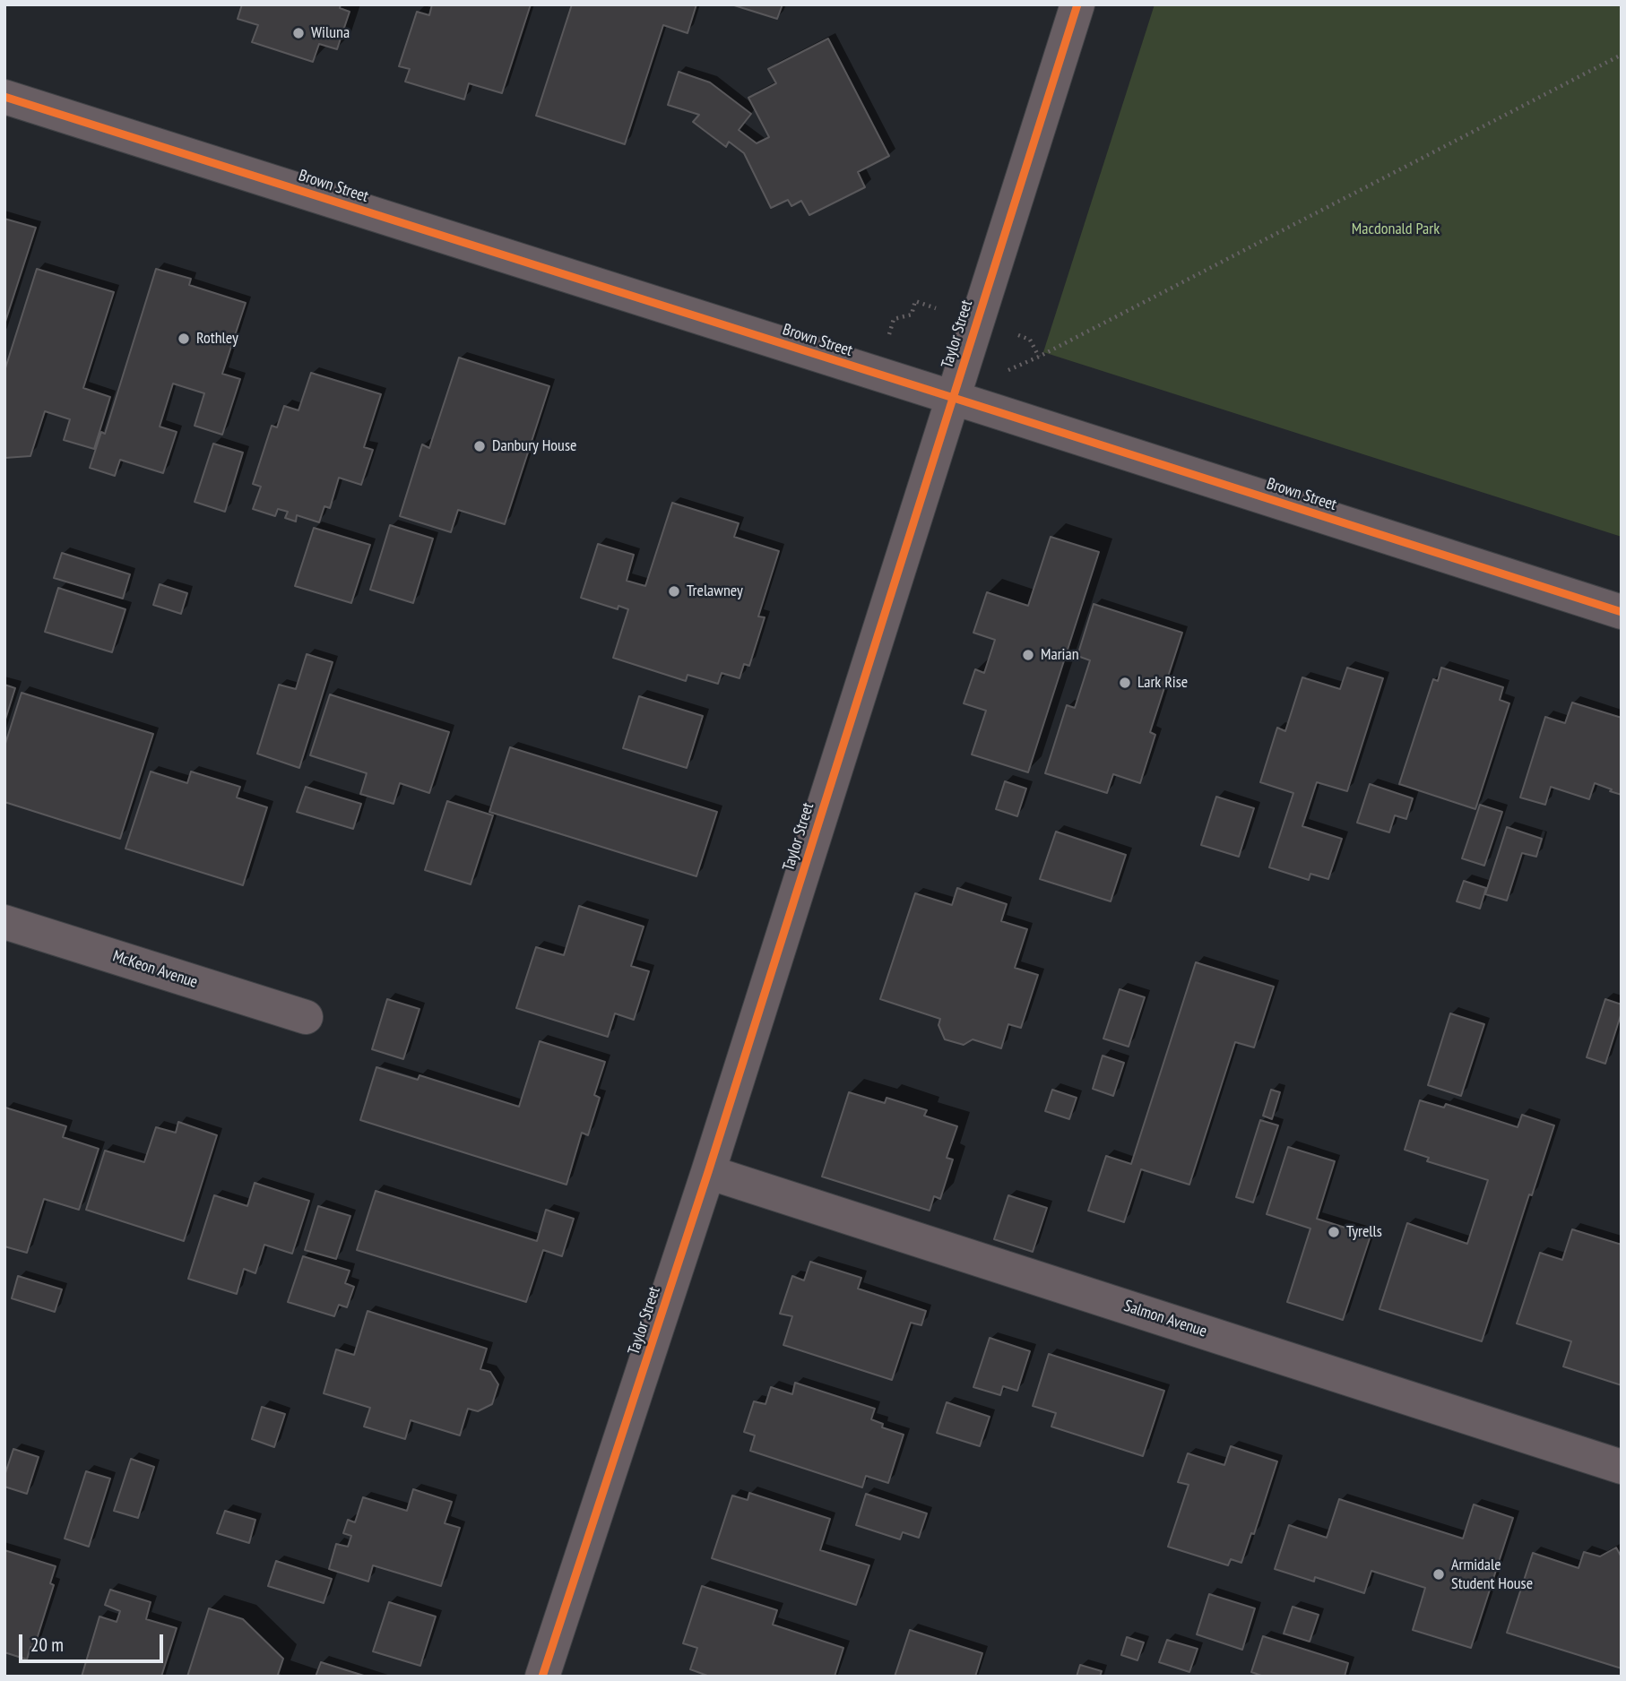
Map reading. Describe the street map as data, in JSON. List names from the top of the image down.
{
  "streets": {
    "street": [
      "Brown Street",
      "Taylor Street",
      "McKeon Avenue",
      "Salmon Avenue"
    ]
  },
  "crossings": [
    ["Brown Street", "Taylor Street"],
    ["Taylor Street", "Salmon Avenue"]
  ],
  "parks": ["Macdonald Park"],
  "places": [
    "Wiluna",
    "Rothley",
    "Danbury House",
    "Trelawney",
    "Marian",
    "Lark Rise",
    "Tyrells",
    "Armidale Student House"
  ],
  "scale_bar": "20 m"
}
